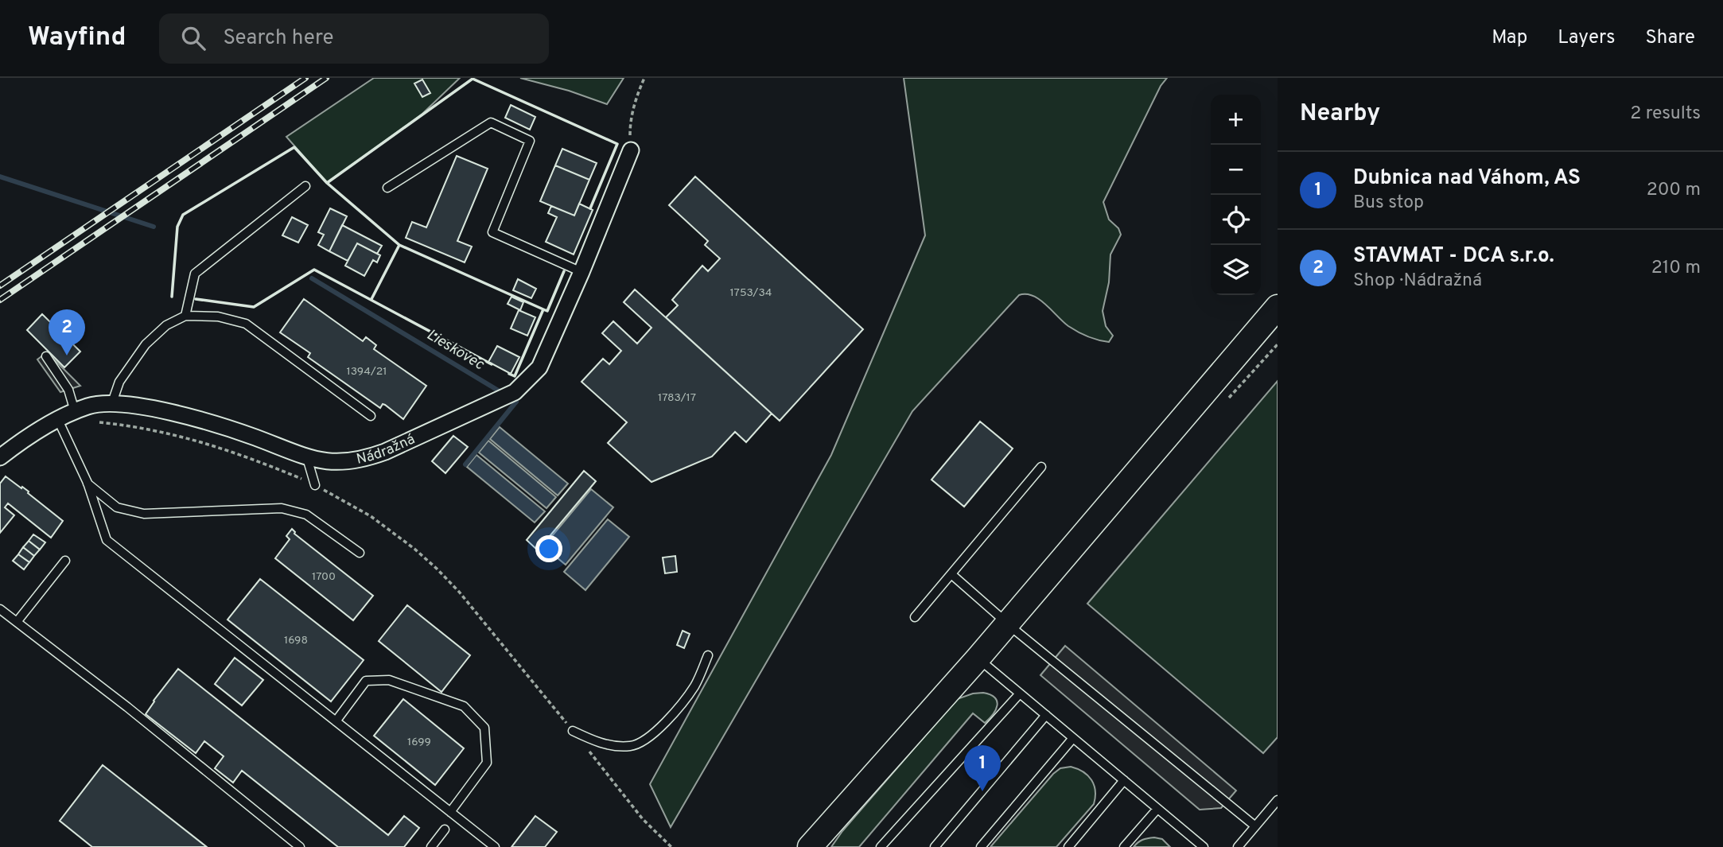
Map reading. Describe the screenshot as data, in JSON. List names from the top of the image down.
{
  "streets": {
    "street": ["Nádražná"]
  },
  "water": ["Lieskovec"],
  "house_numbers": [
    "1753/34",
    "1394/21",
    "1783/17",
    "1700",
    "1698",
    "1699"
  ],
  "page": {
    "header": "Wayfind",
    "search": "Search here",
    "nav": ["Map", "Layers", "Share"],
    "heading": ["Nearby", "2 results"],
    "map_buttons": ["+", "−"],
    "list": [
      {
        "mark": "1",
        "name": "Dubnica nad Váhom, AS",
        "note": "Bus stop",
        "value": "200 m"
      },
      {
        "mark": "2",
        "name": "STAVMAT - DCA s.r.o.",
        "note": "Shop · Nádražná",
        "value": "210 m"
      }
    ],
    "pins": ["2", "1"]
  }
}
